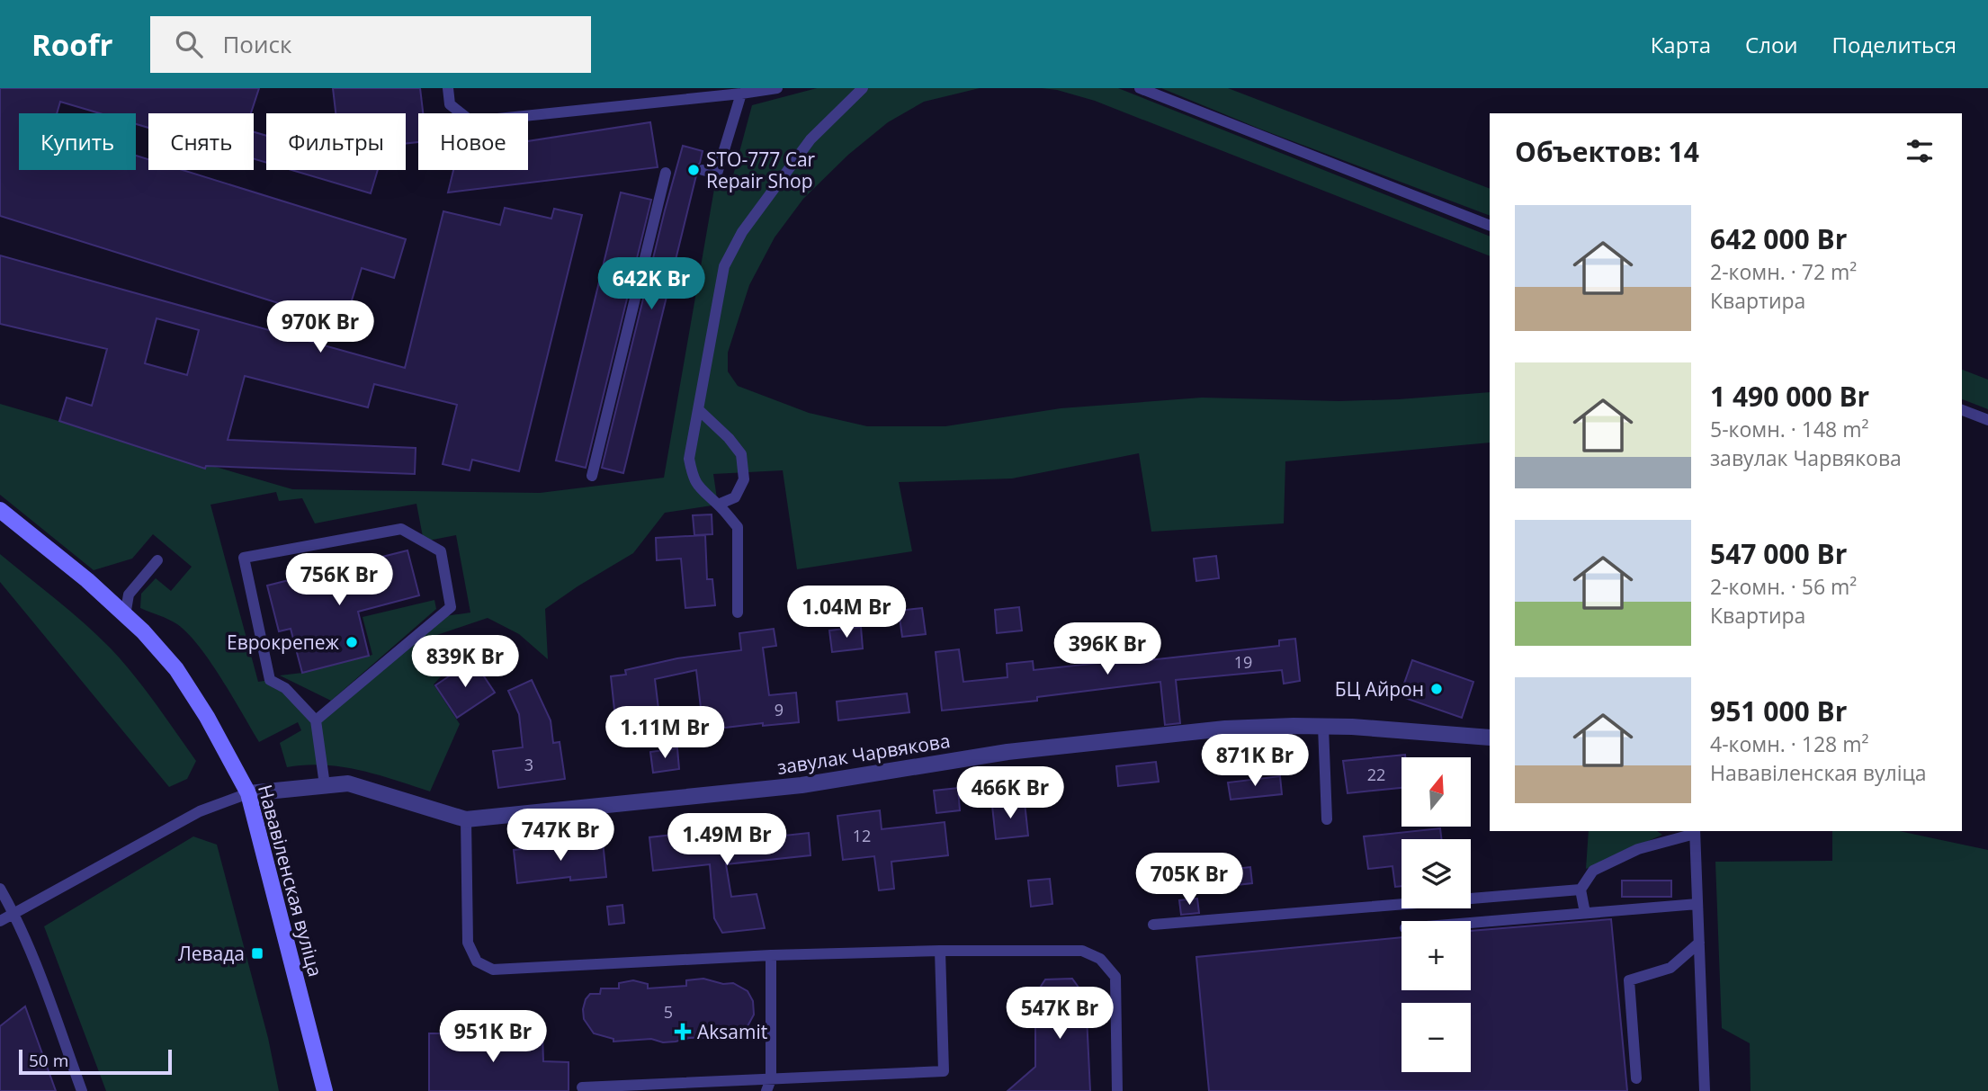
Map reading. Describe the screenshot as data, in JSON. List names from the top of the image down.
{
  "streets": {
    "street": ["завулак Чарвякова", "Нававіленская вуліца"]
  },
  "crossings": [
    ["завулак Чарвякова", "Нававіленская вуліца"]
  ],
  "places": {
    "other": ["STO-777 Car Repair Shop", "Еврокрепеж", "БЦ Айрон"],
    "transit": ["Левада"],
    "health": ["Aksamit"]
  },
  "house_numbers": [
    "19",
    "9",
    "3",
    "22",
    "12",
    "5"
  ],
  "scale_bar": "50 m",
  "north": "top",
  "page": {
    "header": "Roofr",
    "search": "Поиск",
    "nav": ["Карта", "Слои", "Поделиться"],
    "chip": [
      "Купить",
      "Снять",
      "Фильтры",
      "Новое"
    ],
    "heading": "Объектов: 14",
    "list": [
      {
        "name": "642 000 Br",
        "note": "2-комн. · 72 m² · Квартира"
      },
      {
        "name": "1 490 000 Br",
        "note": "5-комн. · 148 m² · завулак Чарвякова"
      },
      {
        "name": "547 000 Br",
        "note": "2-комн. · 56 m² · Квартира"
      },
      {
        "name": "951 000 Br",
        "note": "4-комн. · 128 m² · Нававіленская вуліца"
      }
    ],
    "price": [
      "642K Br",
      "970K Br",
      "756K Br",
      "1.04M Br",
      "396K Br",
      "839K Br",
      "1.11M Br",
      "871K Br",
      "466K Br",
      "747K Br",
      "1.49M Br",
      "705K Br",
      "547K Br",
      "951K Br"
    ],
    "map_buttons": ["+", "−"],
    "scale": "50 m"
  }
}
